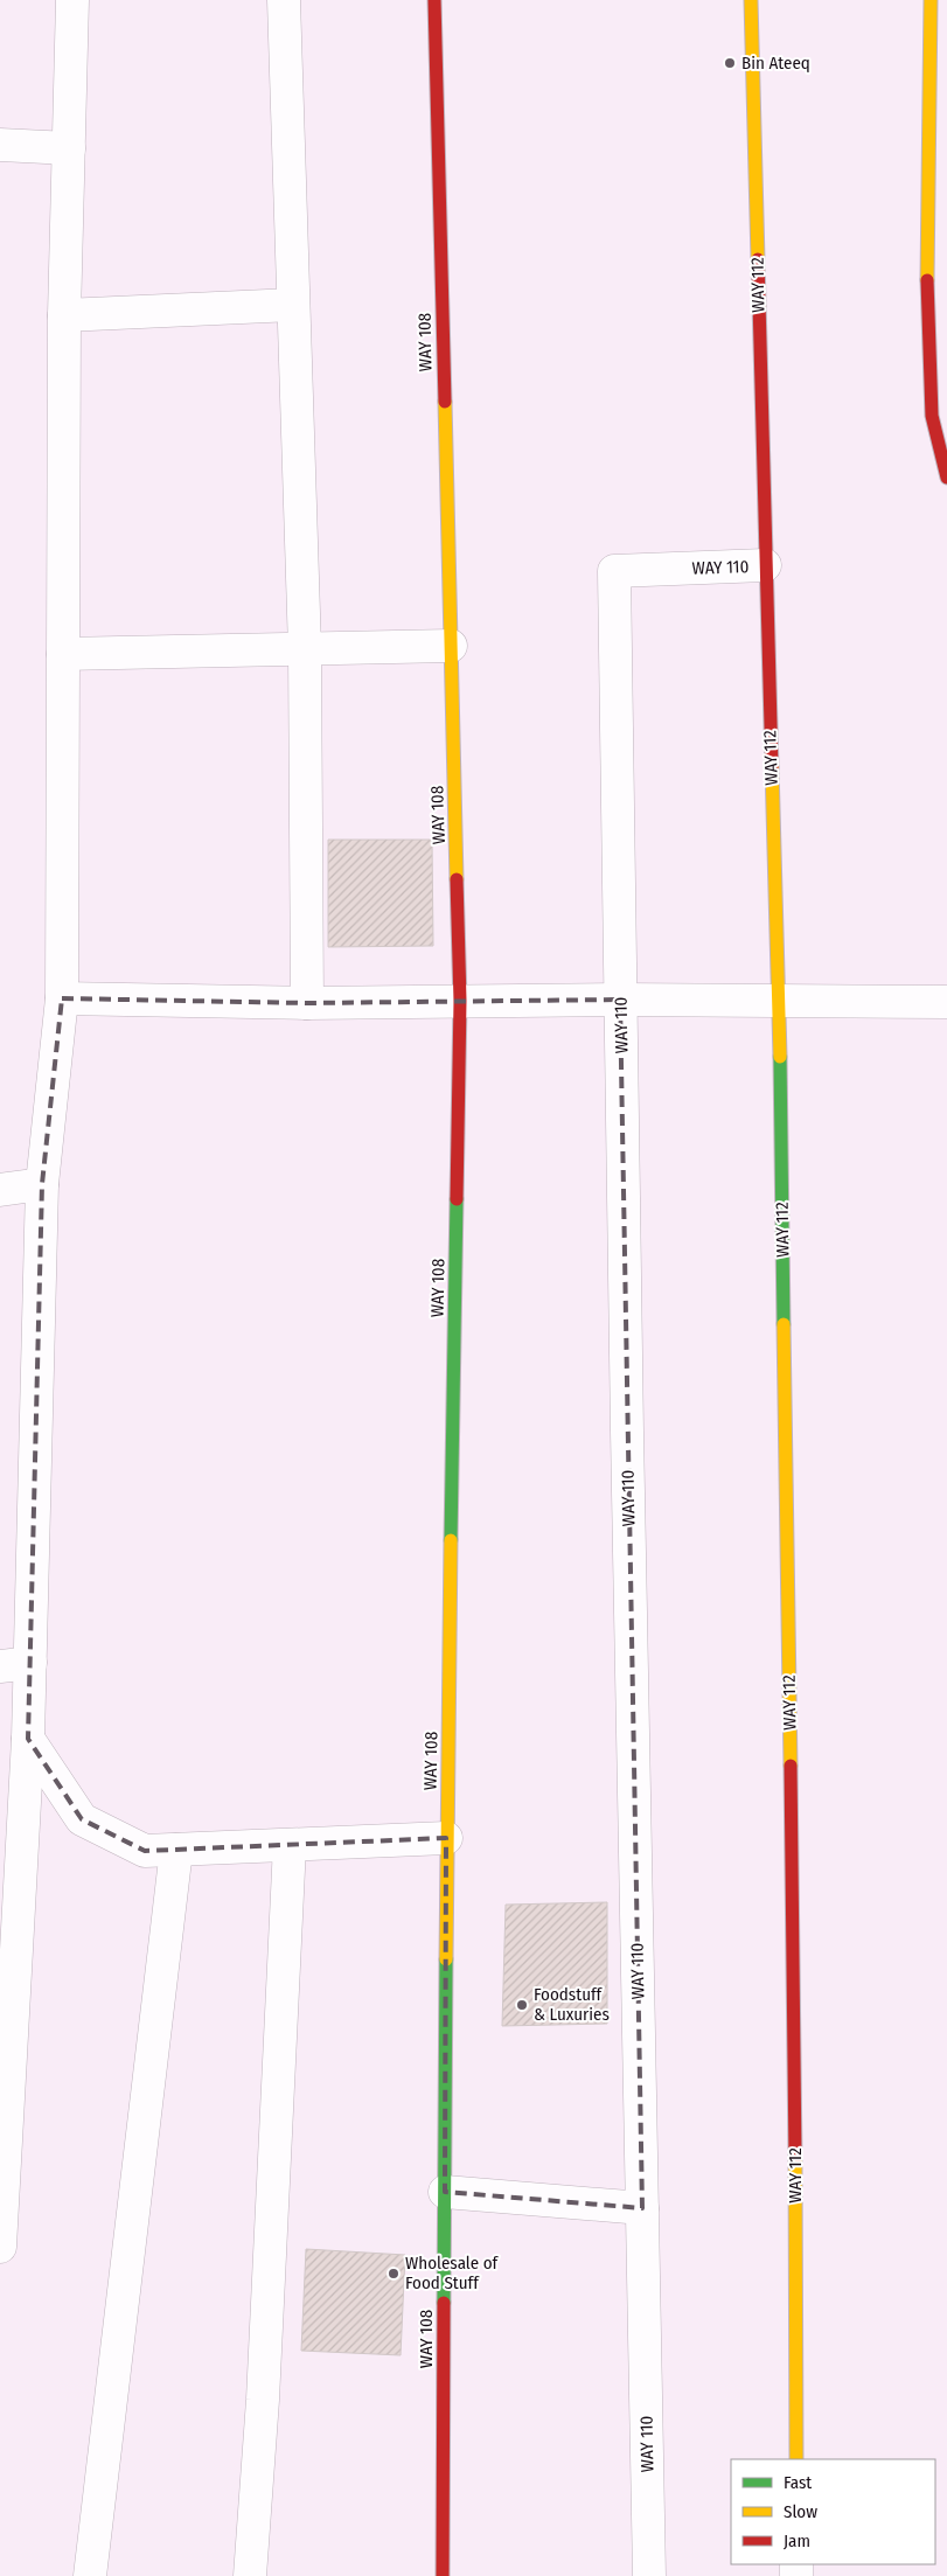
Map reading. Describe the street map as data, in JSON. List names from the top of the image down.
{
  "streets": {
    "street": ["WAY 112", "WAY 108", "WAY 110"]
  },
  "crossings": [
    ["WAY 112", "WAY 110"]
  ],
  "places": ["Bin Ateeq", "Foodstuff & Luxuries", "Wholesale of Food Stuff"],
  "legend": ["Fast", "Slow", "Jam"]
}
